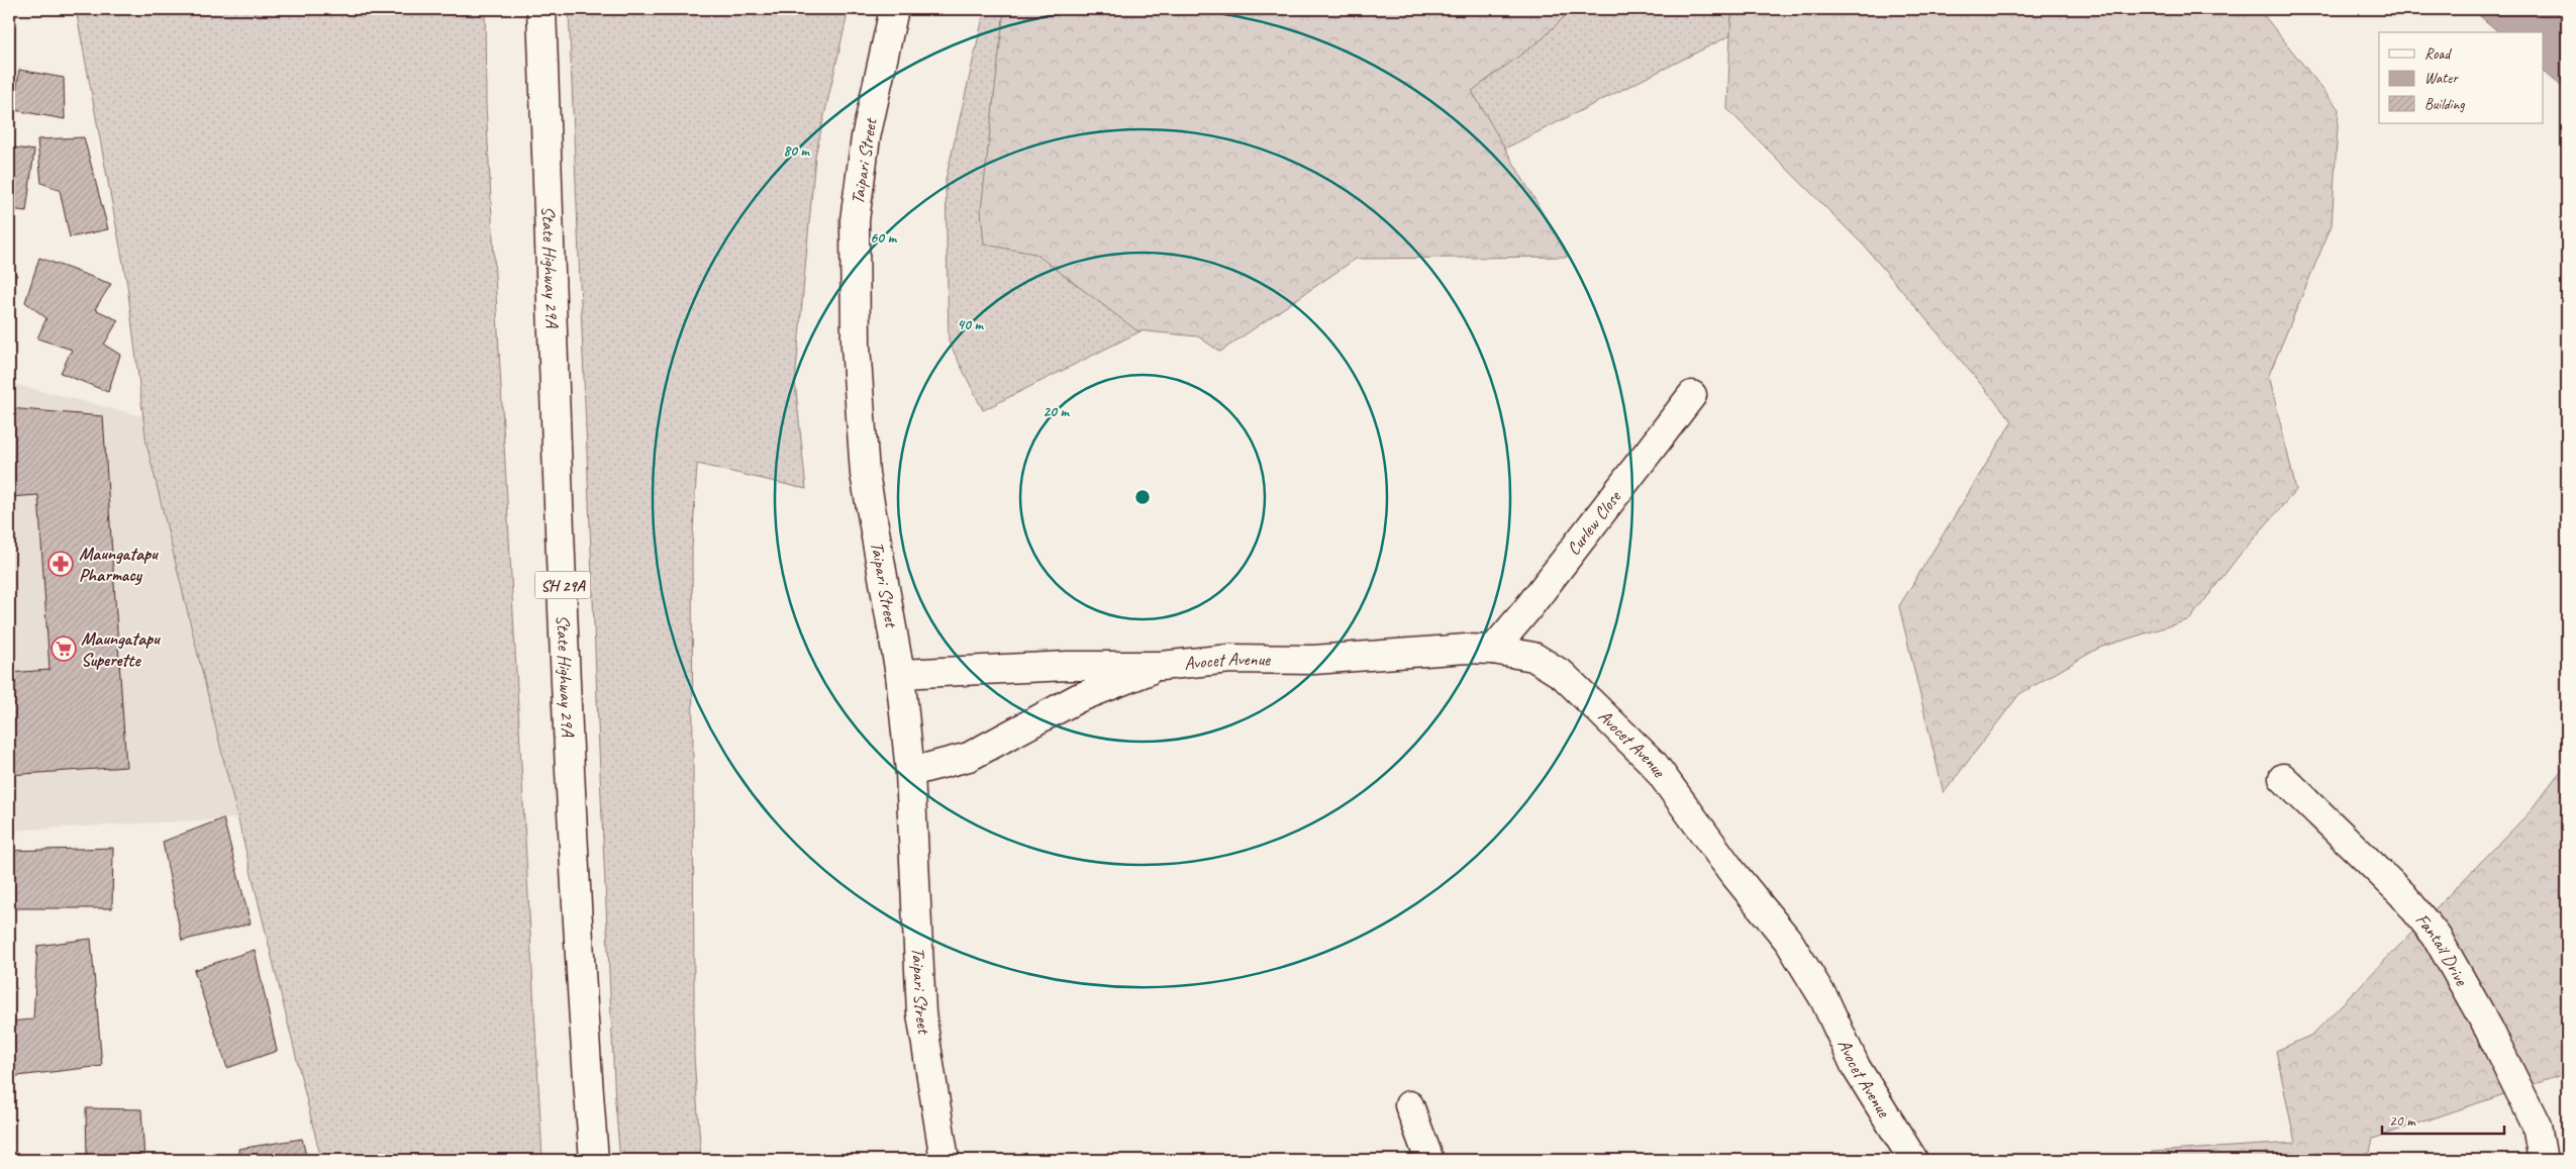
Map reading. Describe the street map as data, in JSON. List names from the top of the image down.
{
  "streets": {
    "main road": [
      "Taipari Street",
      "State Highway 29A",
      "Curlew Close",
      "SH 29A",
      "Avocet Avenue",
      "Fantail Drive"
    ]
  },
  "crossings": [
    ["Taipari Street", "Avocet Avenue"],
    ["Curlew Close", "Avocet Avenue"]
  ],
  "places": {
    "pharmacy": ["Maungatapu Pharmacy"],
    "supermarket": ["Maungatapu Superette"]
  },
  "legend": ["Road", "Water", "Building"],
  "scale_bar": "20 m",
  "rings": [
    "80 m",
    "60 m",
    "40 m",
    "20 m"
  ]
}
